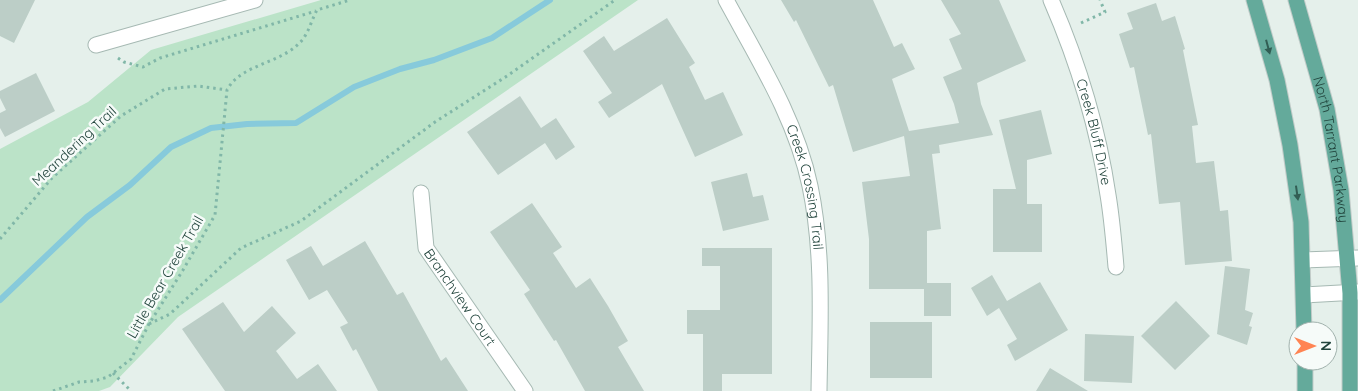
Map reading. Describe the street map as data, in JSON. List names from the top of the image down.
{
  "streets": {
    "main road": ["North Tarrant Parkway"],
    "street": ["Creek Bluff Drive", "Creek Crossing Trail", "Branchview Court"],
    "path": ["Meandering Trail", "Little Bear Creek Trail"]
  },
  "crossings": [
    ["Meandering Trail", "Little Bear Creek Trail"]
  ],
  "north": "right"
}
